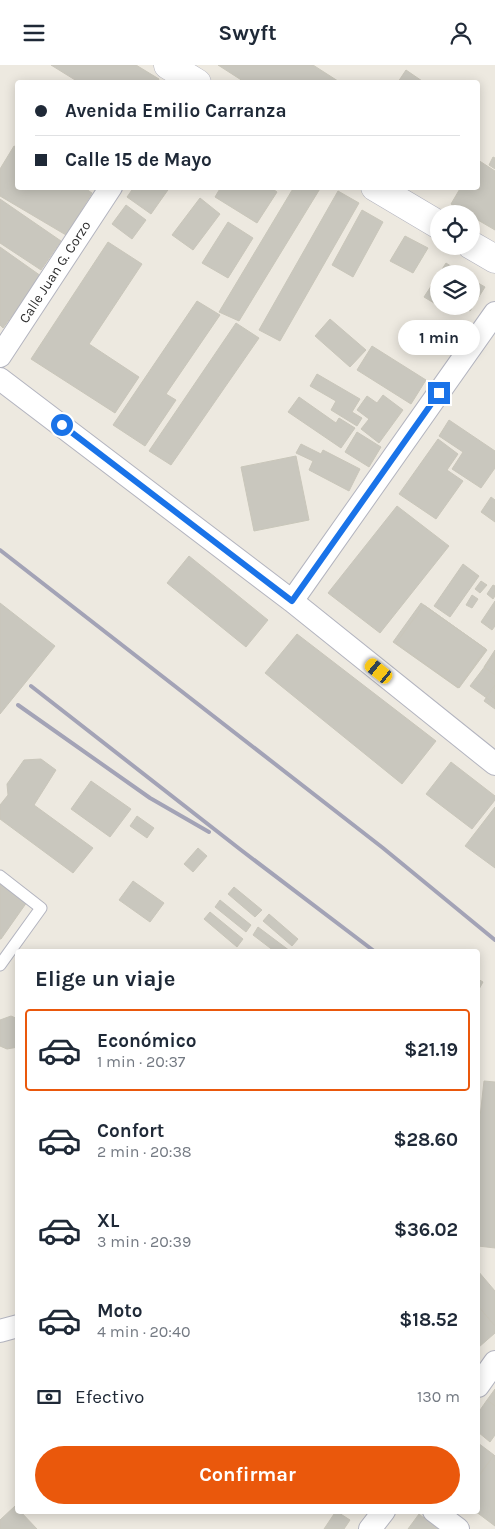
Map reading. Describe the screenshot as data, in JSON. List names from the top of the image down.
{
  "streets": {
    "street": ["Calle Juan G. Corzo"]
  },
  "page": {
    "header": "Swyft",
    "banner": ["Avenida Emilio Carranza", "Calle 15 de Mayo"],
    "bubble": "1 min",
    "heading": "Elige un viaje",
    "list": [
      {
        "name": "Económico",
        "note": "1 min · 20:37",
        "value": "$21.19"
      },
      {
        "name": "Confort",
        "note": "2 min · 20:38",
        "value": "$28.60"
      },
      {
        "name": "XL",
        "note": "3 min · 20:39",
        "value": "$36.02"
      },
      {
        "name": "Moto",
        "note": "4 min · 20:40",
        "value": "$18.52"
      }
    ],
    "pay": ["Efectivo", "130 m"],
    "buttons": "Confirmar"
  }
}
